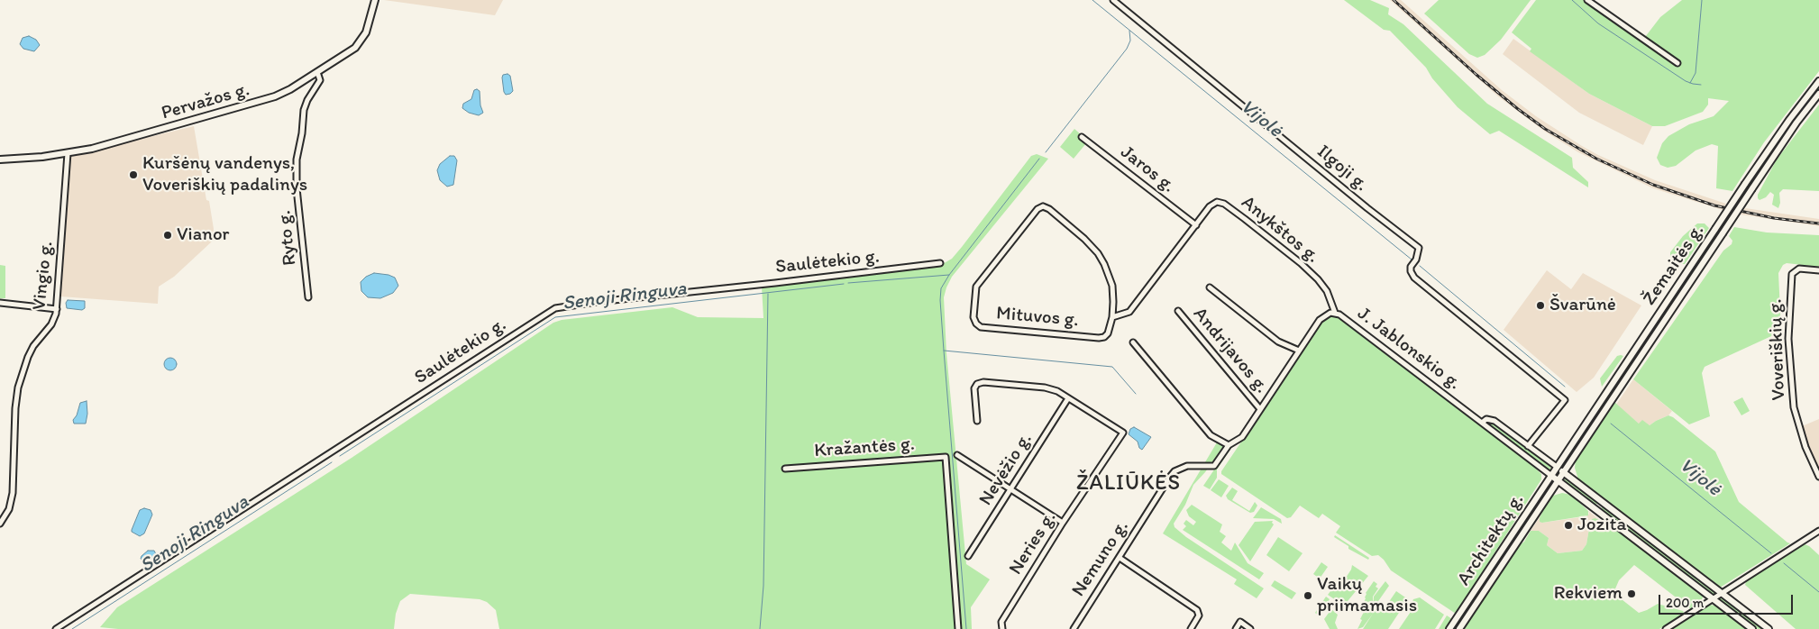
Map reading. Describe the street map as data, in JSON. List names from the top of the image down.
{
  "streets": {
    "main road": ["Pervažos g.", "Žemaitės g.", "Architektų g."],
    "street": [
      "Ilgoji g.",
      "Jaros g.",
      "Anykštos g.",
      "Ryto g.",
      "Saulėtekio g.",
      "Vingio g.",
      "Mituvos g.",
      "J. Jablonskio g.",
      "Voveriškių g.",
      "Andrijavos g.",
      "Kražantės g.",
      "Nevėžio g.",
      "Neries g.",
      "Nemuno g."
    ]
  },
  "crossings": [
    ["Pervažos g.", "Ryto g."],
    ["Pervažos g.", "Vingio g."],
    ["Ilgoji g.", "J. Jablonskio g."],
    ["Jaros g.", "Anykštos g."],
    ["Anykštos g.", "J. Jablonskio g."],
    ["Žemaitės g.", "J. Jablonskio g."],
    ["Žemaitės g.", "Architektų g."],
    ["J. Jablonskio g.", "Andrijavos g."],
    ["J. Jablonskio g.", "Architektų g."],
    ["J. Jablonskio g.", "Nemuno g."],
    ["Nevėžio g.", "Neries g."]
  ],
  "districts": ["ŽALIŪKĖS"],
  "water": ["Vijolė", "Senoji Ringuva"],
  "places": [
    "Kuršėnų vandenys, Voveriškių padalinys",
    "Vianor",
    "Švarūnė",
    "Jozita",
    "Rekviem",
    "Vaikų priimamasis"
  ],
  "scale_bar": "200 m"
}
